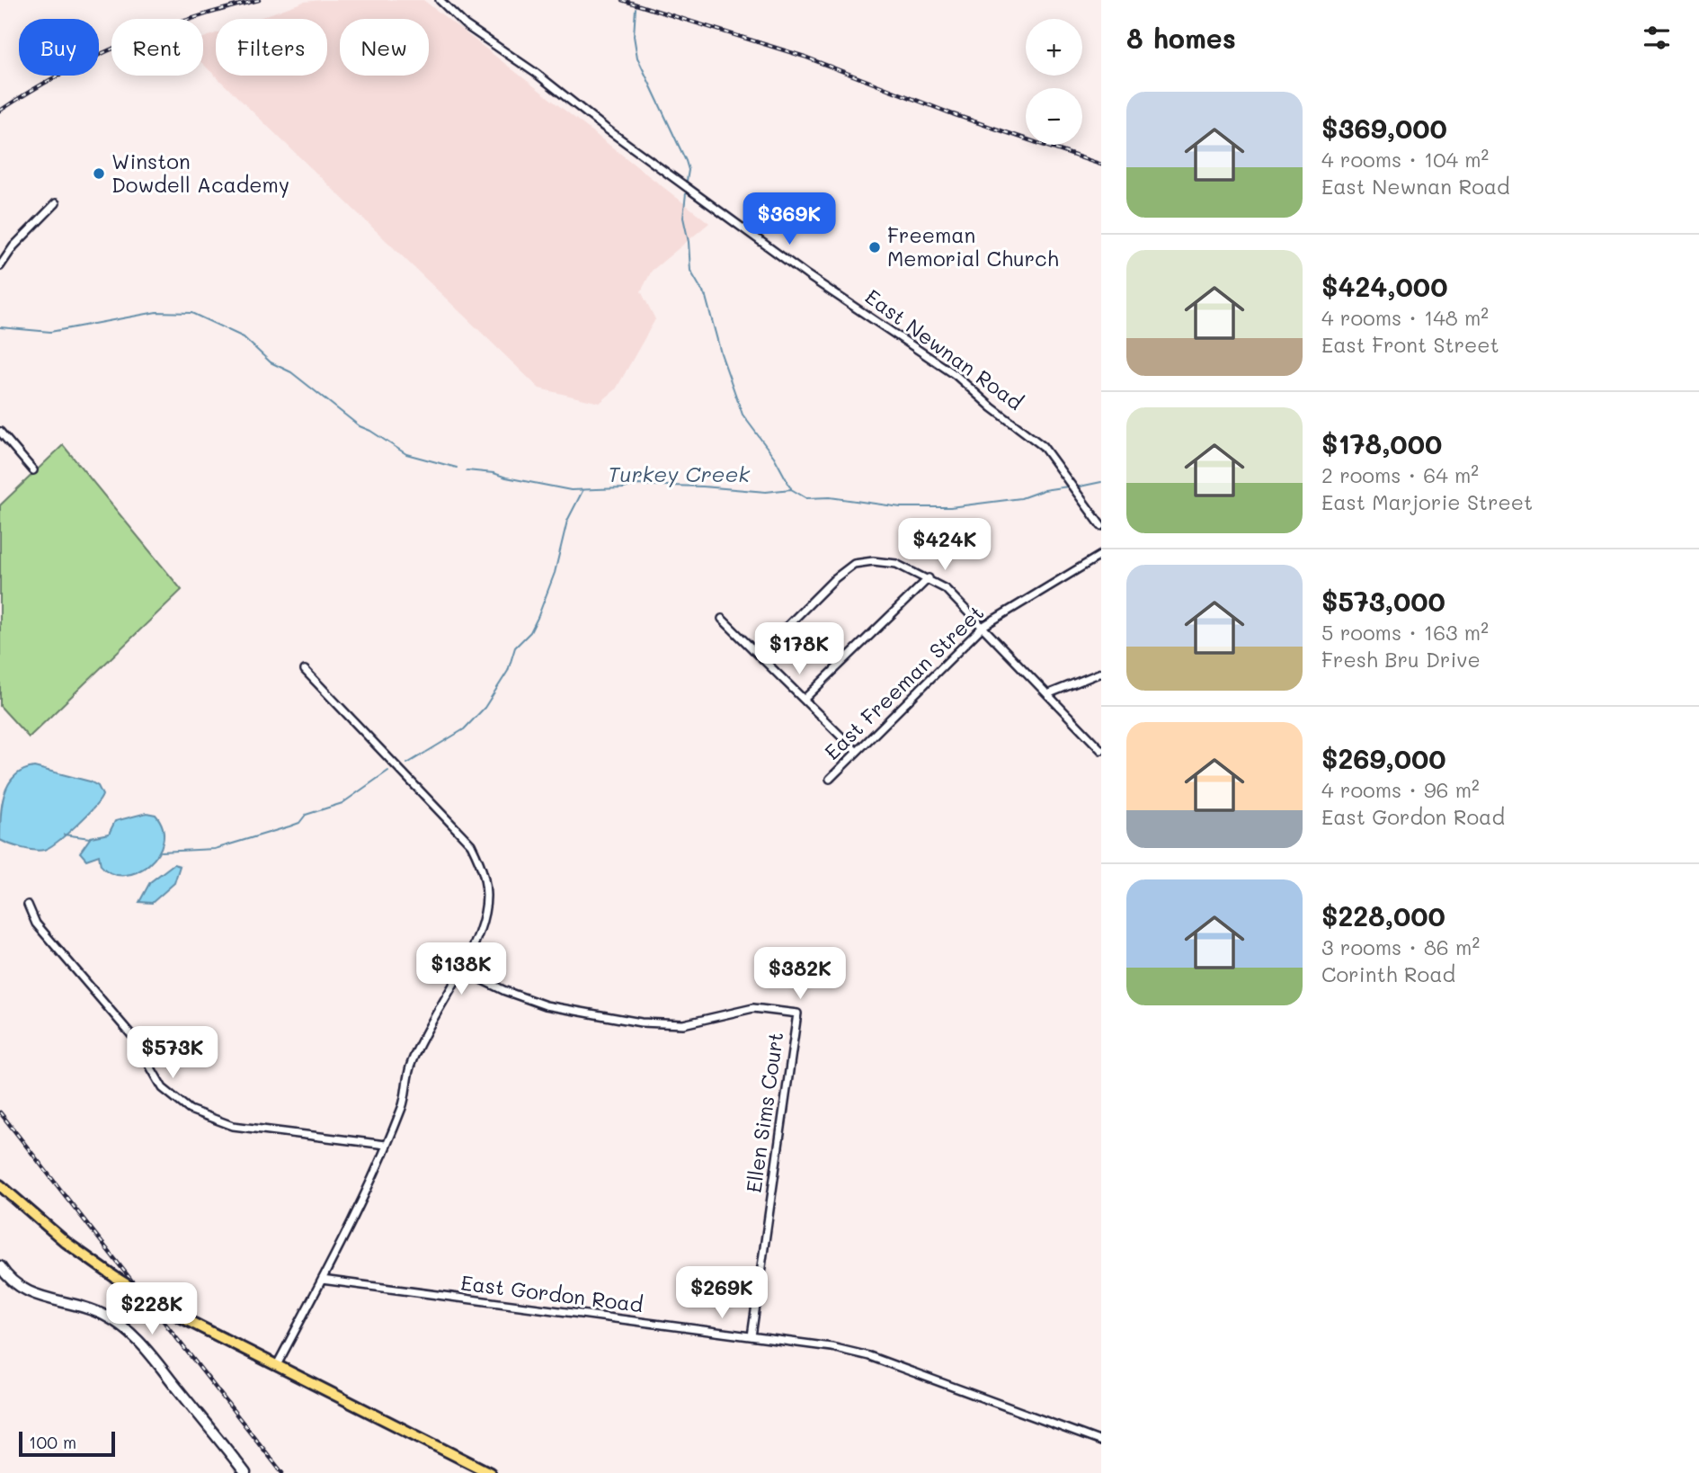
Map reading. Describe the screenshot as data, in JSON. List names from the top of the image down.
{
  "streets": {
    "street": [
      "East Newnan Road",
      "East Freeman Street",
      "Ellen Sims Court",
      "East Gordon Road"
    ]
  },
  "crossings": [
    ["Ellen Sims Court", "East Gordon Road"]
  ],
  "water": ["Turkey Creek"],
  "places": ["Winston Dowdell Academy", "Freeman Memorial Church"],
  "scale_bar": "100 m",
  "page": {
    "heading": "8 homes",
    "map_buttons": ["+", "−"],
    "chip": [
      "Buy",
      "Rent",
      "Filters",
      "New"
    ],
    "list": [
      {
        "name": "$369,000",
        "note": "4 rooms · 104 m² · East Newnan Road"
      },
      {
        "name": "$424,000",
        "note": "4 rooms · 148 m² · East Front Street"
      },
      {
        "name": "$178,000",
        "note": "2 rooms · 64 m² · East Marjorie Street"
      },
      {
        "name": "$573,000",
        "note": "5 rooms · 163 m² · Fresh Bru Drive"
      },
      {
        "name": "$269,000",
        "note": "4 rooms · 96 m² · East Gordon Road"
      },
      {
        "name": "$228,000",
        "note": "3 rooms · 86 m² · Corinth Road"
      }
    ],
    "price": [
      "$369K",
      "$424K",
      "$178K",
      "$138K",
      "$382K",
      "$573K",
      "$269K",
      "$228K"
    ],
    "scale": "100 m"
  }
}
